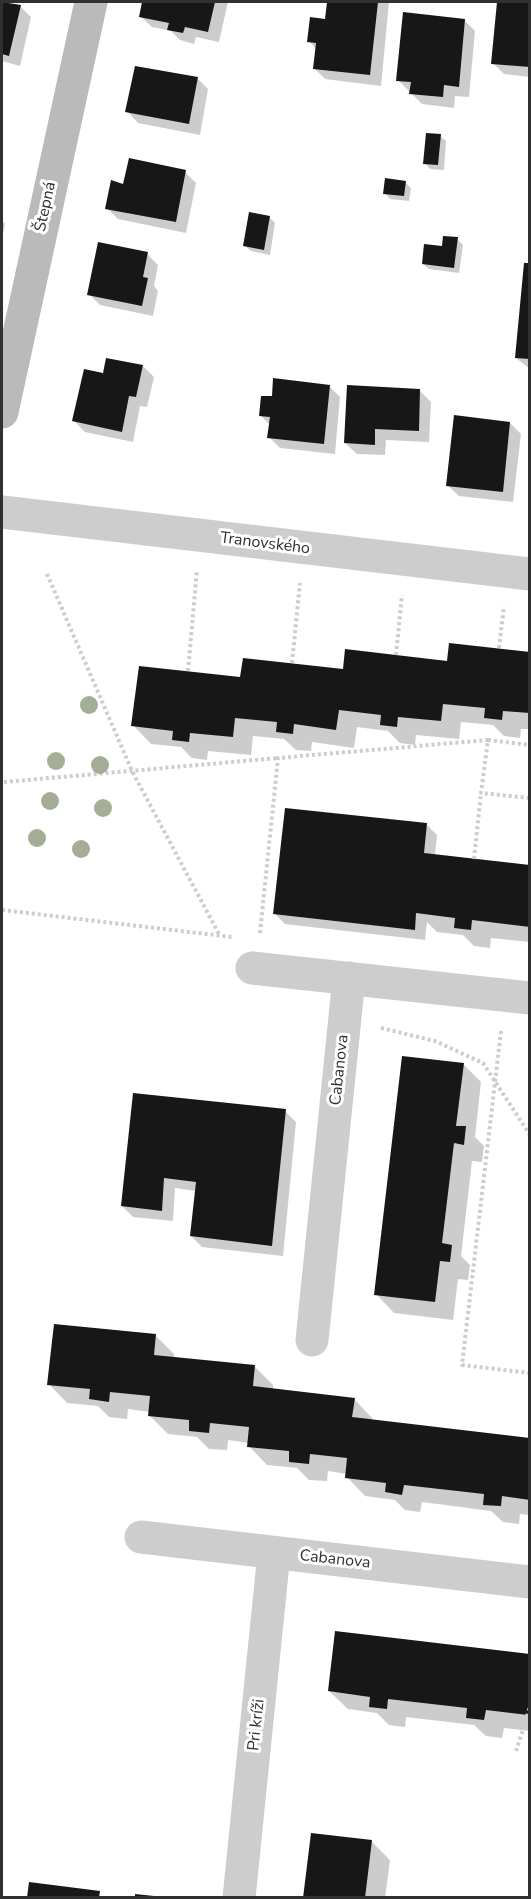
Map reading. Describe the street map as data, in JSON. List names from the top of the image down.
{
  "streets": {
    "street": [
      "Štepná",
      "Tranovského",
      "Cabanova",
      "Pri kríži"
    ]
  },
  "crossings": [
    ["Cabanova", "Pri kríži"]
  ]
}
